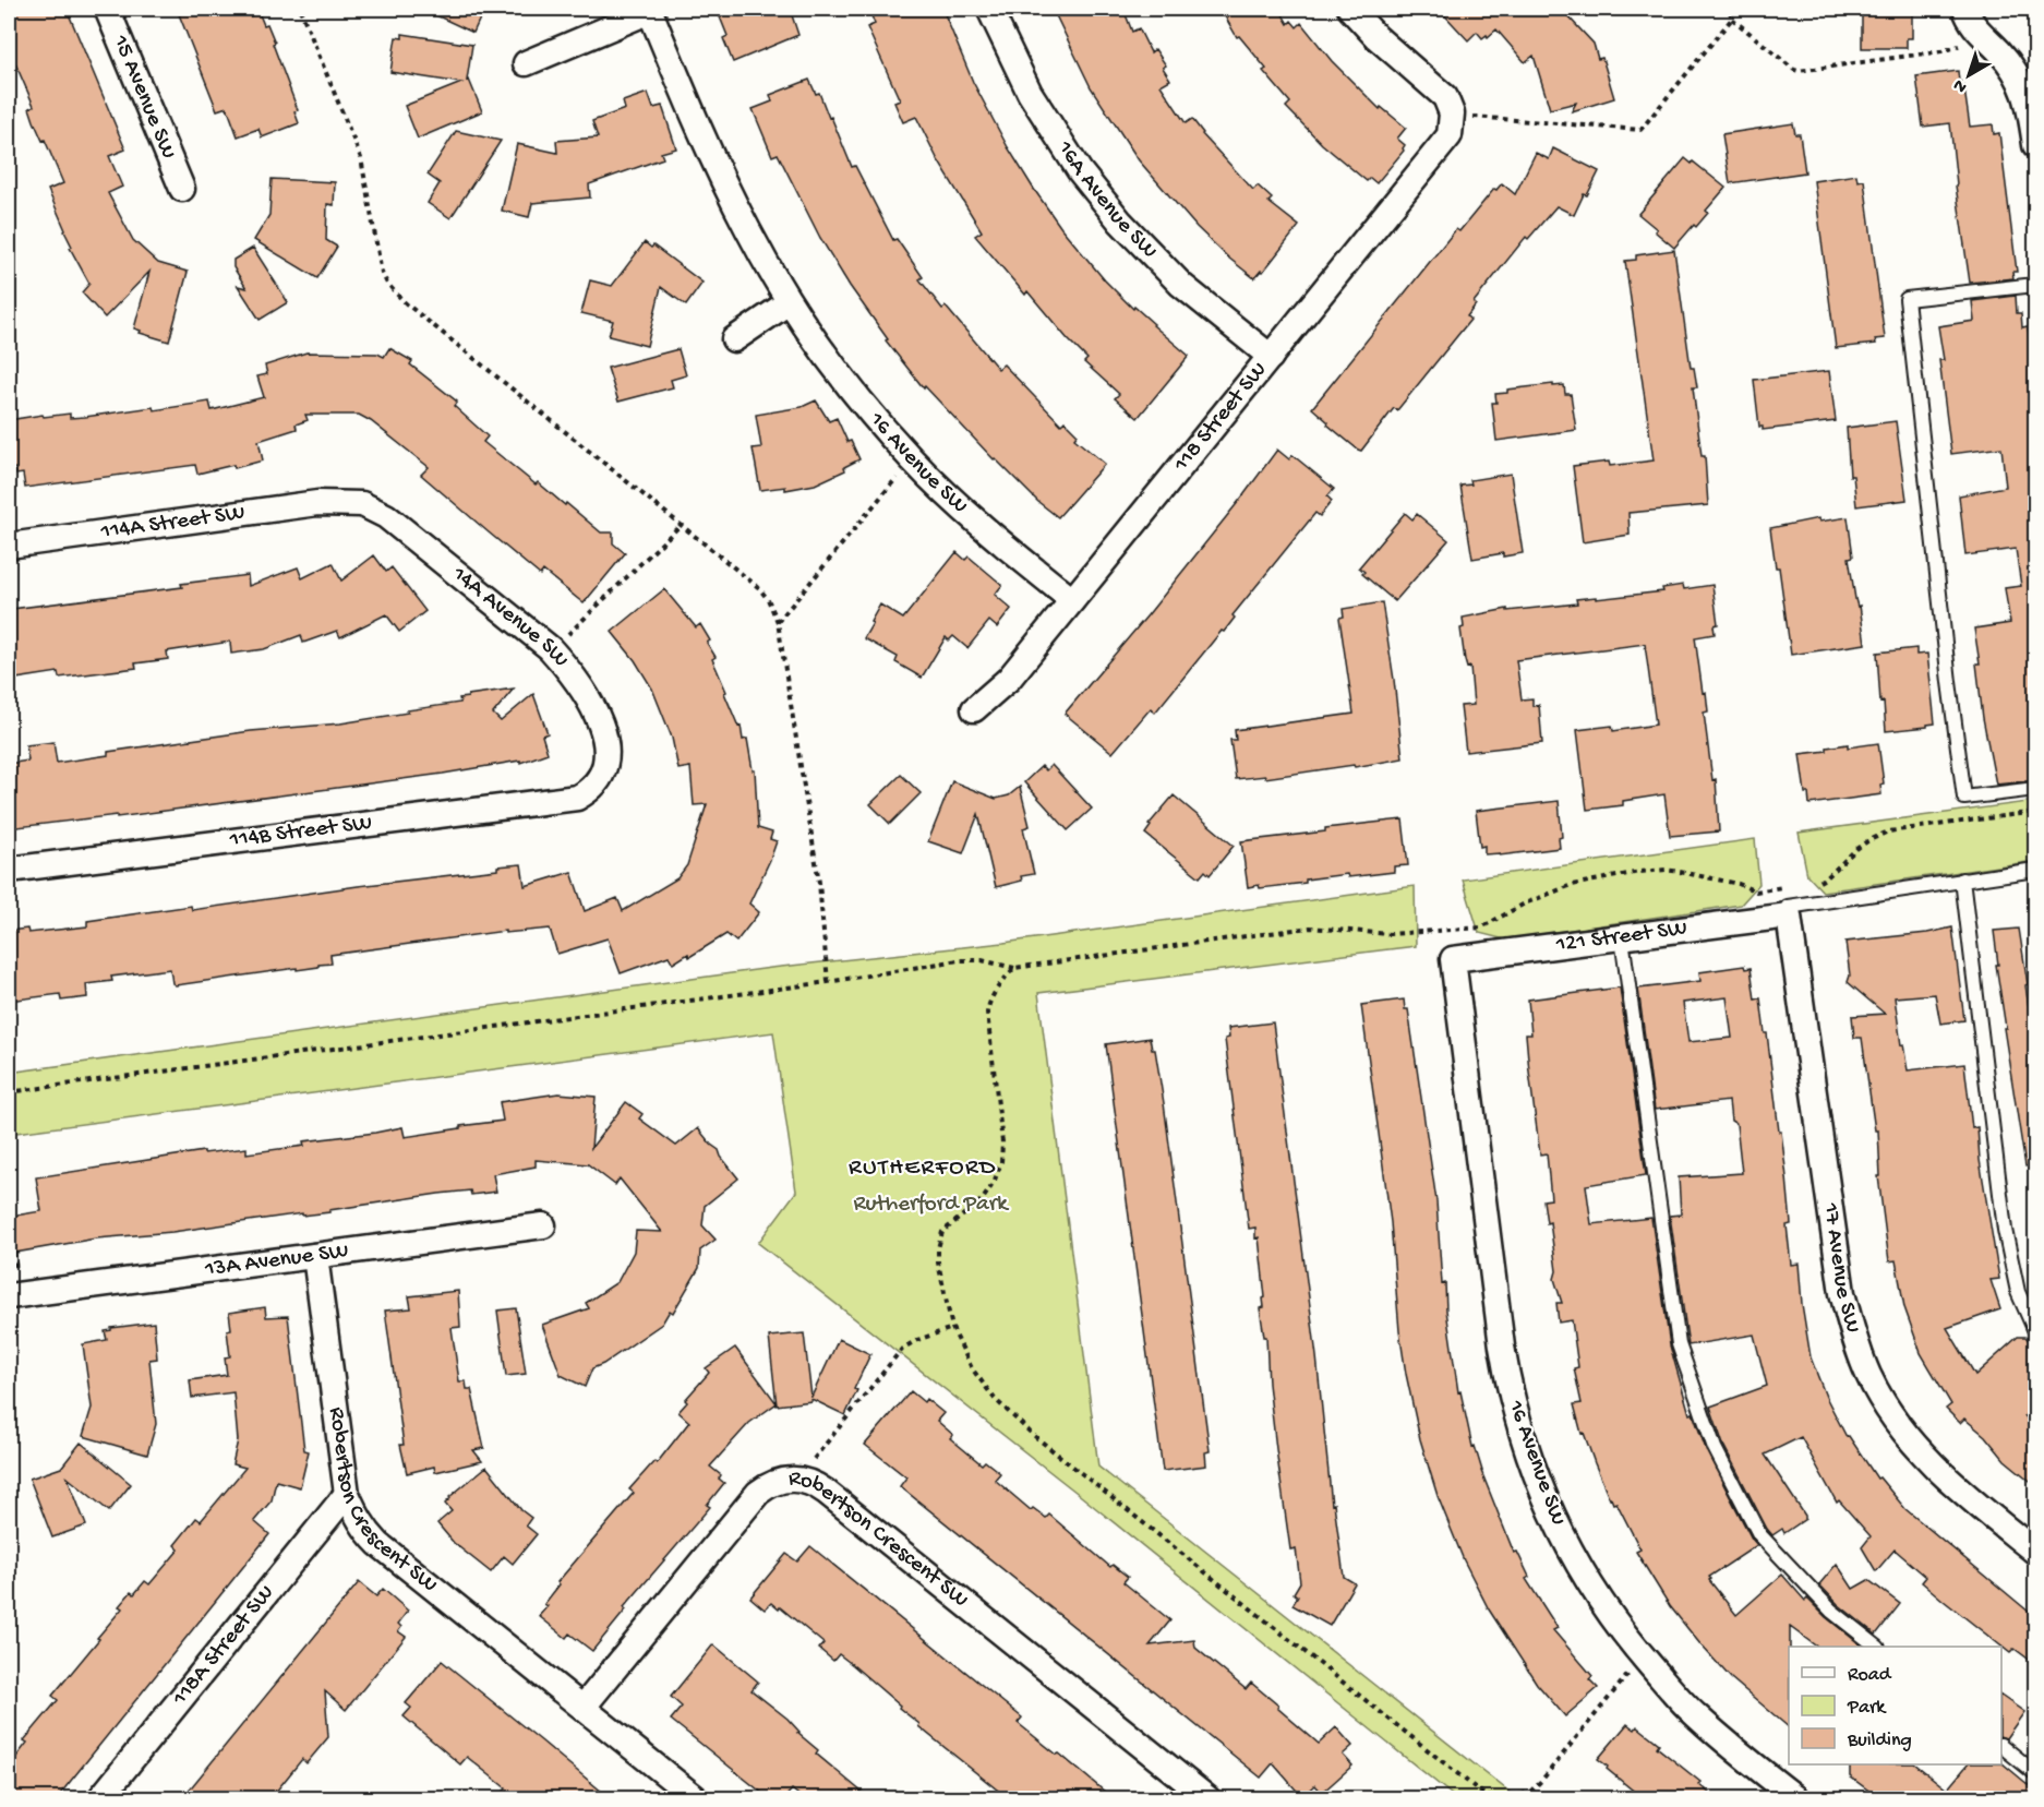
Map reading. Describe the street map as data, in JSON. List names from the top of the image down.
{
  "streets": {
    "street": [
      "15 Avenue SW",
      "16A Avenue SW",
      "118 Street SW",
      "16 Avenue SW",
      "114A Street SW",
      "14A Avenue SW",
      "114B Street SW",
      "121 Street SW",
      "13A Avenue SW",
      "17 Avenue SW",
      "Robertson Crescent SW",
      "118A Street SW"
    ]
  },
  "crossings": [
    ["16A Avenue SW", "118 Street SW"],
    ["118 Street SW", "16 Avenue SW"],
    ["16 Avenue SW", "121 Street SW"],
    ["114A Street SW", "14A Avenue SW"],
    ["14A Avenue SW", "114B Street SW"],
    ["121 Street SW", "17 Avenue SW"],
    ["13A Avenue SW", "Robertson Crescent SW"],
    ["Robertson Crescent SW", "118A Street SW"]
  ],
  "districts": ["RUTHERFORD"],
  "parks": ["Rutherford Park"],
  "legend": ["Road", "Park", "Building"],
  "north": "bottom left"
}
